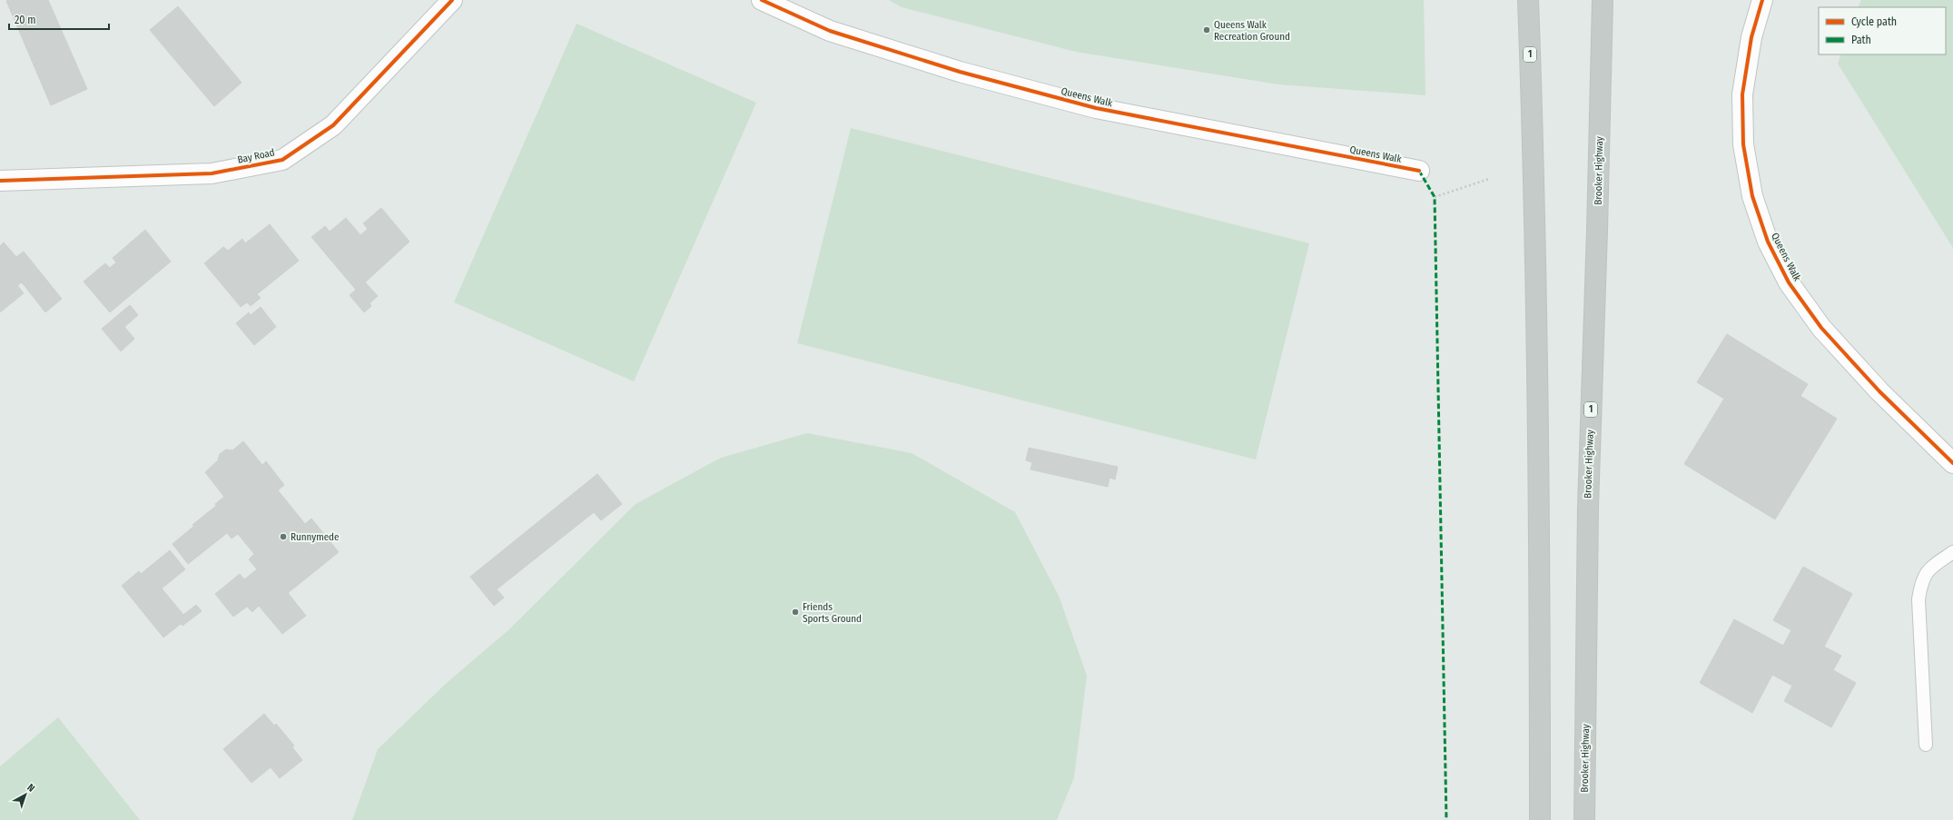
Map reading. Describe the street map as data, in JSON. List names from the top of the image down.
{
  "streets": {
    "highway": ["1", "Brooker Highway"],
    "street": ["Queens Walk", "Bay Road"]
  },
  "places": ["Queens Walk Recreation Ground", "Runnymede", "Friends Sports Ground"],
  "legend": ["Cycle path", "Path"],
  "scale_bar": "20 m",
  "north": "top right"
}
